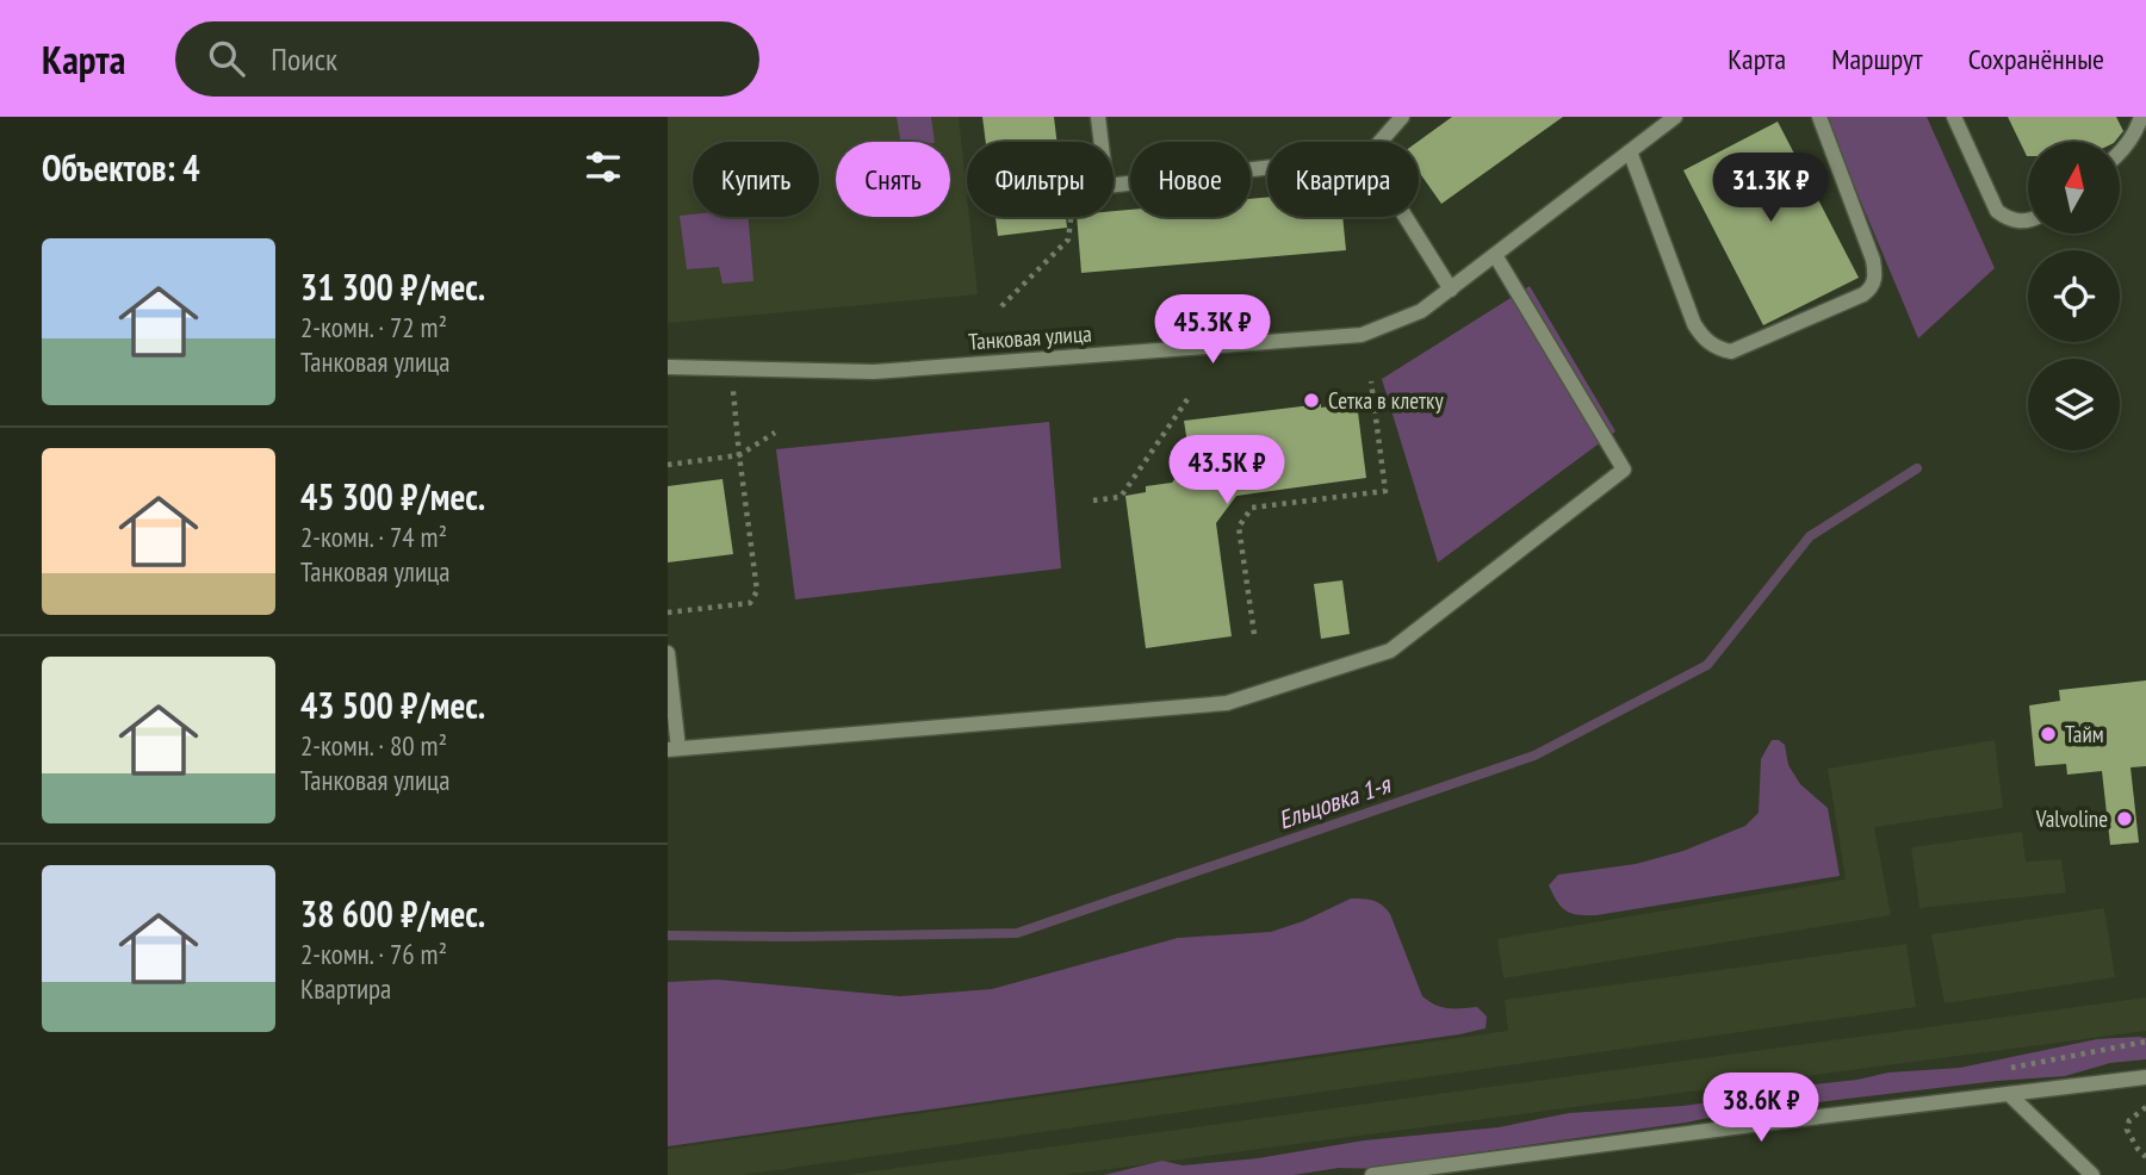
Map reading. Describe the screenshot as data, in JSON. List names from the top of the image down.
{
  "streets": {
    "street": ["Танковая улица"]
  },
  "water": ["Ельцовка 1-я"],
  "places": ["Сетка в клетку", "Тайм", "Valvoline"],
  "north": "top",
  "page": {
    "header": "Карта",
    "search": "Поиск",
    "nav": ["Карта", "Маршрут", "Сохранённые"],
    "heading": "Объектов: 4",
    "chip": [
      "Купить",
      "Снять",
      "Фильтры",
      "Новое",
      "Квартира"
    ],
    "price": [
      "31.3K ₽",
      "45.3K ₽",
      "43.5K ₽",
      "38.6K ₽"
    ],
    "list": [
      {
        "name": "31 300 ₽/мес.",
        "note": "2-комн. · 72 m² · Танковая улица"
      },
      {
        "name": "45 300 ₽/мес.",
        "note": "2-комн. · 74 m² · Танковая улица"
      },
      {
        "name": "43 500 ₽/мес.",
        "note": "2-комн. · 80 m² · Танковая улица"
      },
      {
        "name": "38 600 ₽/мес.",
        "note": "2-комн. · 76 m² · Квартира"
      }
    ]
  }
}
